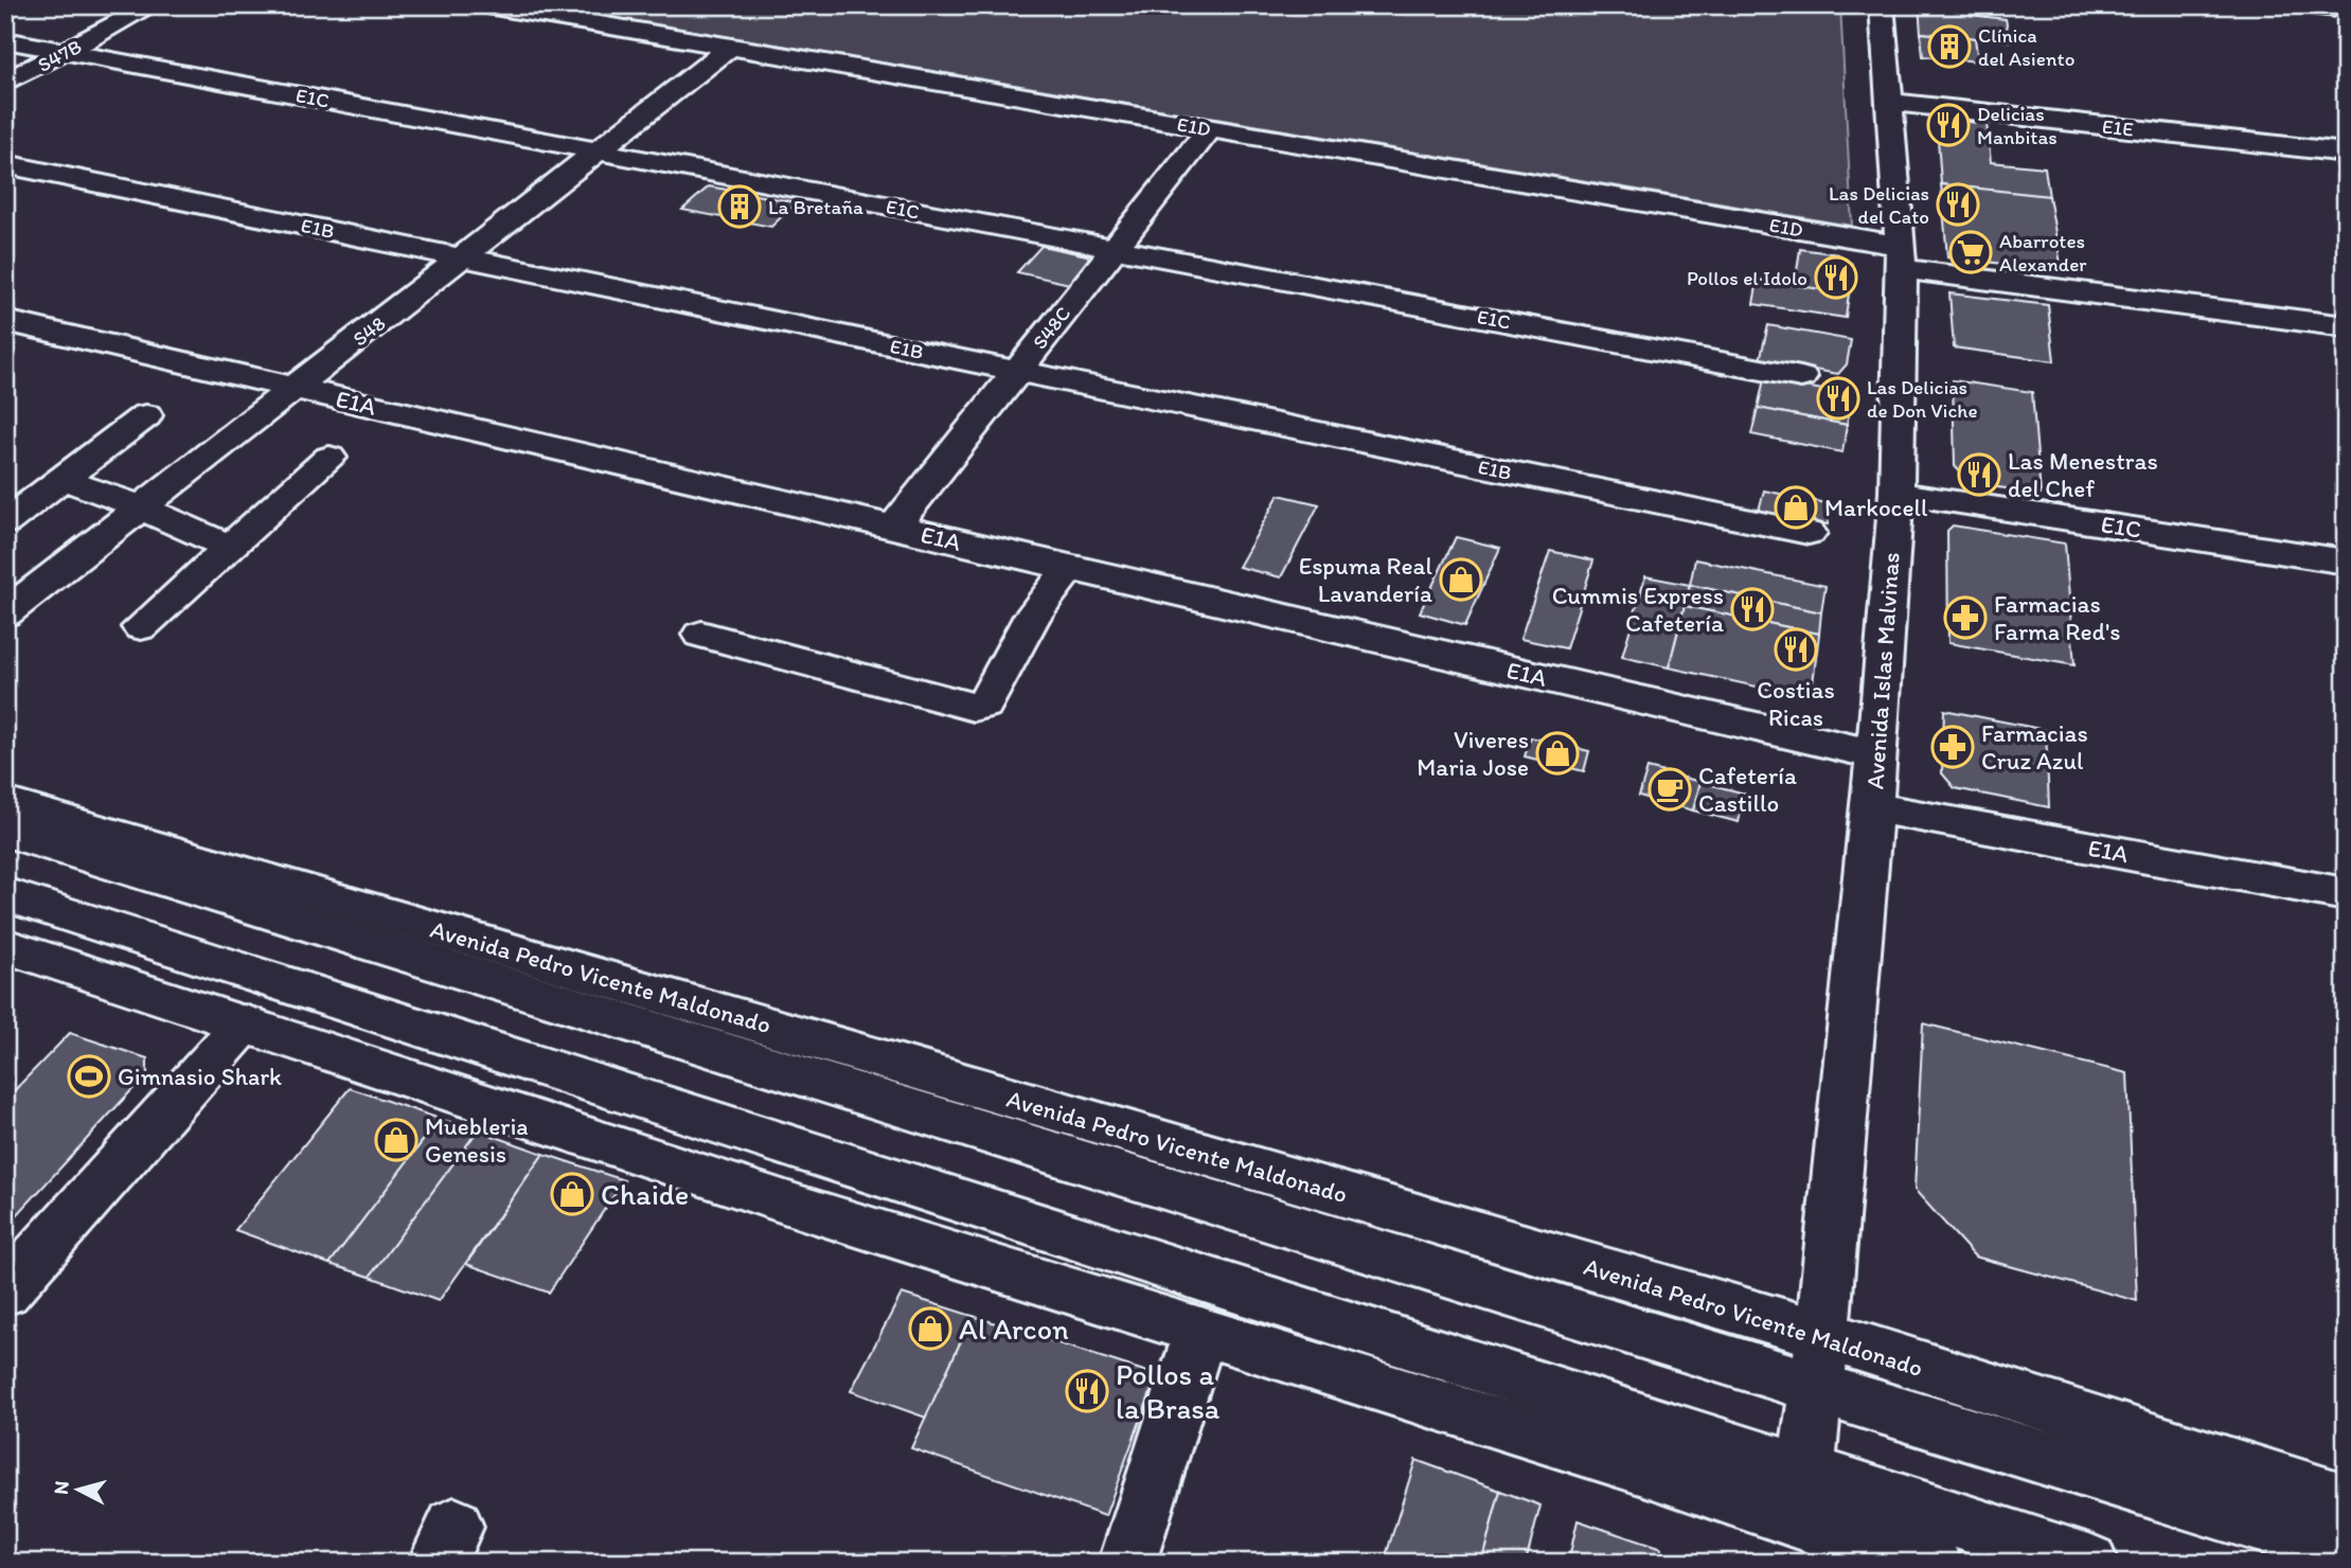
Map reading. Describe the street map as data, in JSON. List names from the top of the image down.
{
  "streets": {
    "street": [
      "S47B",
      "E1C",
      "E1D",
      "E1E",
      "E1B",
      "S48C",
      "S48",
      "E1A",
      "Avenida Islas Malvinas",
      "Avenida Pedro Vicente Maldonado"
    ]
  },
  "crossings": [
    ["S47B", "E1C"],
    ["E1C", "S48C"],
    ["E1C", "S48"],
    ["E1C", "Avenida Islas Malvinas"],
    ["E1D", "S48C"],
    ["E1D", "S48"],
    ["E1D", "Avenida Islas Malvinas"],
    ["E1E", "Avenida Islas Malvinas"],
    ["E1B", "S48C"],
    ["E1B", "S48"],
    ["S48C", "E1A"],
    ["S48", "E1A"],
    ["E1A", "Avenida Islas Malvinas"],
    ["Avenida Islas Malvinas", "Avenida Pedro Vicente Maldonado"]
  ],
  "places": {
    "building": ["Clínica del Asiento", "La Bretaña"],
    "restaurant": [
      "Delicias Manbitas",
      "Las Delicias del Cato",
      "Pollos el Idolo",
      "Las Delicias de Don Viche",
      "Las Menestras del Chef",
      "Cummis Express Cafetería",
      "Costias Ricas",
      "Pollos a la Brasa"
    ],
    "supermarket": ["Abarrotes Alexander"],
    "shop": [
      "Markocell",
      "Espuma Real Lavandería",
      "Viveres Maria Jose",
      "Muebleria Genesis",
      "Chaide",
      "Al Arcon"
    ],
    "pharmacy": ["Farmacias Farma Red's", "Farmacias Cruz Azul"],
    "cafe": ["Cafetería Castillo"],
    "sports": ["Gimnasio Shark"]
  },
  "north": "left"
}
